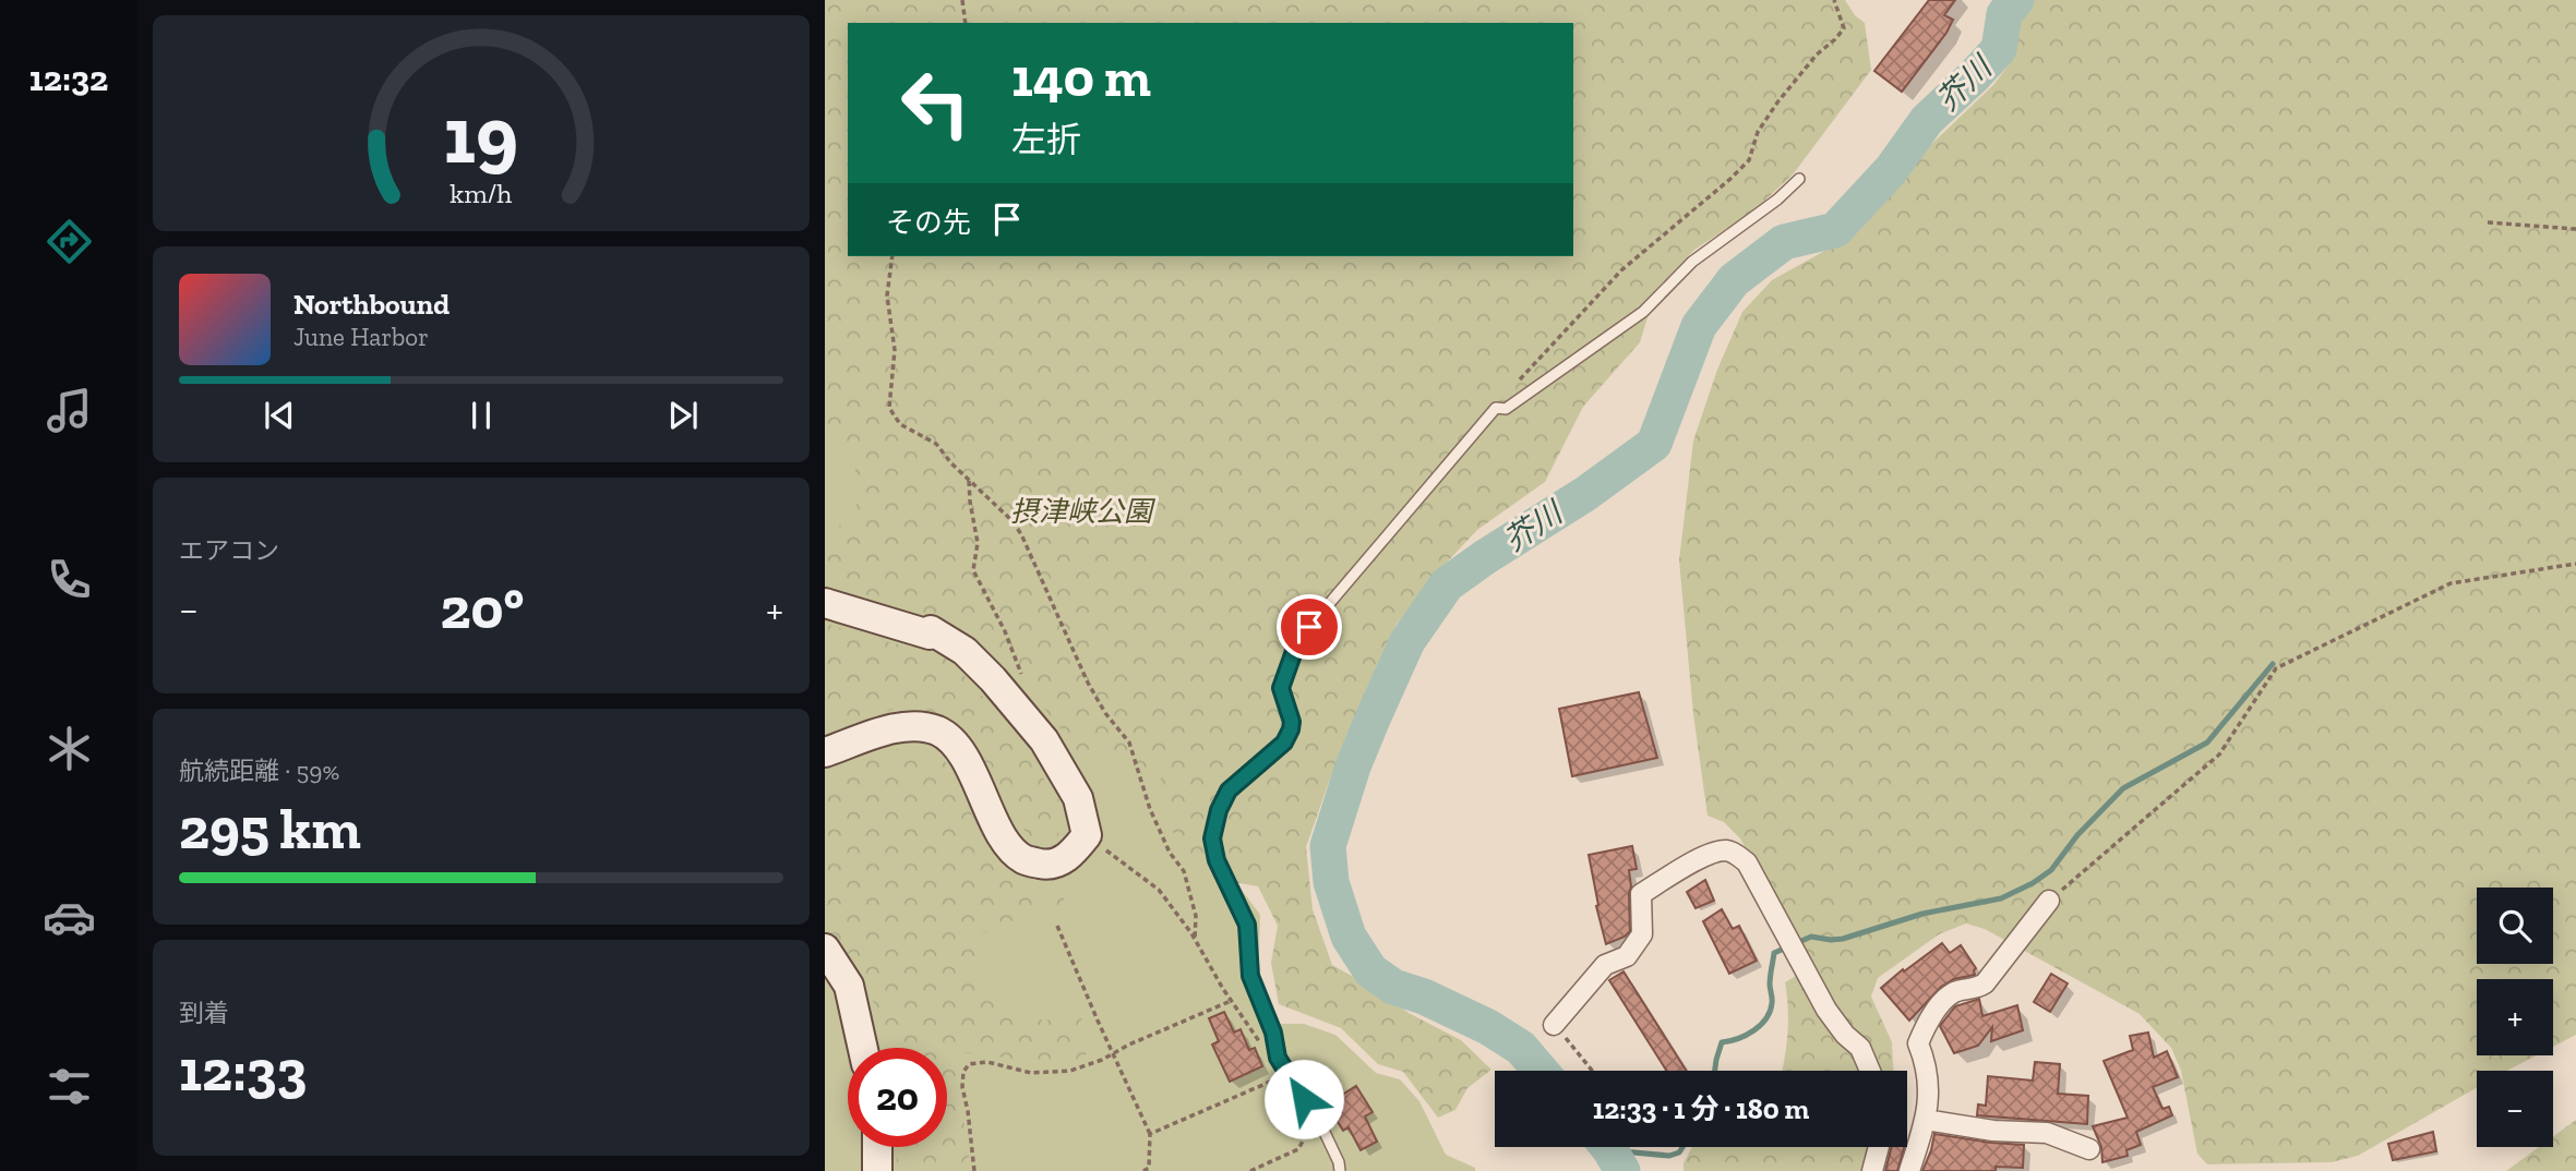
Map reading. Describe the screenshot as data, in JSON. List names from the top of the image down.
{
  "water": ["芥川"],
  "parks": ["摂津峡公園"],
  "page": {
    "tabs": "12:32",
    "turn": ["140 m", "左折"],
    "then": "その先",
    "song": ["Northbound", "June Harbor"],
    "tile": [
      "エアコン",
      ["航続距離 · 59%", "295 km"],
      ["到着", "12:33"]
    ],
    "heat": ["−", "20°", "+"],
    "map_buttons": ["+", "−"],
    "limit": "20",
    "trip": "12:33 · 1 分 · 180 m",
    "gauge": ["19", "km/h"]
  }
}
